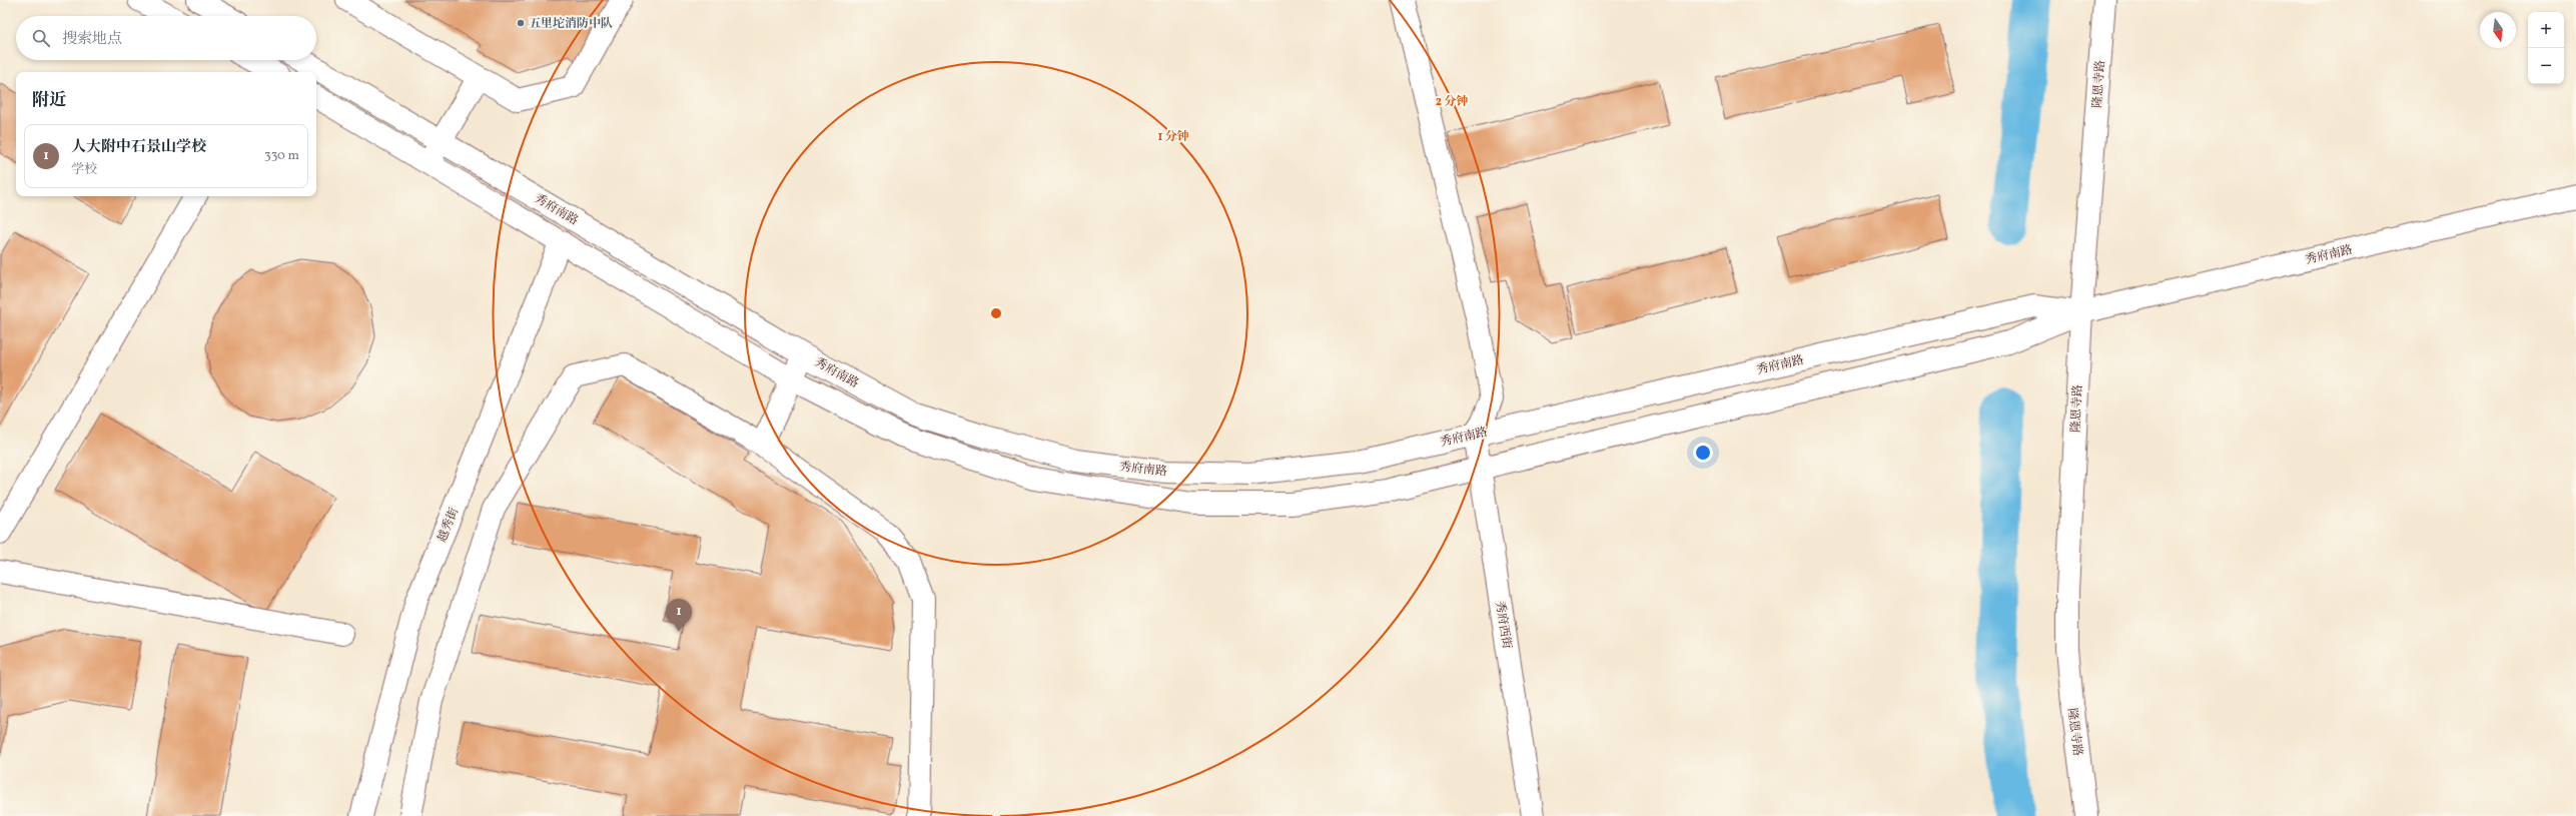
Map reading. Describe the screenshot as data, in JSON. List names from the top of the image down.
{
  "streets": {
    "street": [
      "隆恩寺路",
      "秀府南路",
      "越秀街",
      "秀府西街"
    ]
  },
  "crossings": [
    ["隆恩寺路", "秀府南路"],
    ["秀府南路", "越秀街"],
    ["秀府南路", "秀府西街"]
  ],
  "places": ["五里坨消防中队"],
  "north": "bottom",
  "page": {
    "map_buttons": ["+", "−"],
    "search": "搜索地点",
    "heading": "附近",
    "list": [
      {
        "mark": "1",
        "name": "人大附中石景山学校",
        "note": "学校",
        "value": "330 m"
      }
    ],
    "pins": "1"
  },
  "rings": ["2 分钟", "1 分钟"]
}
